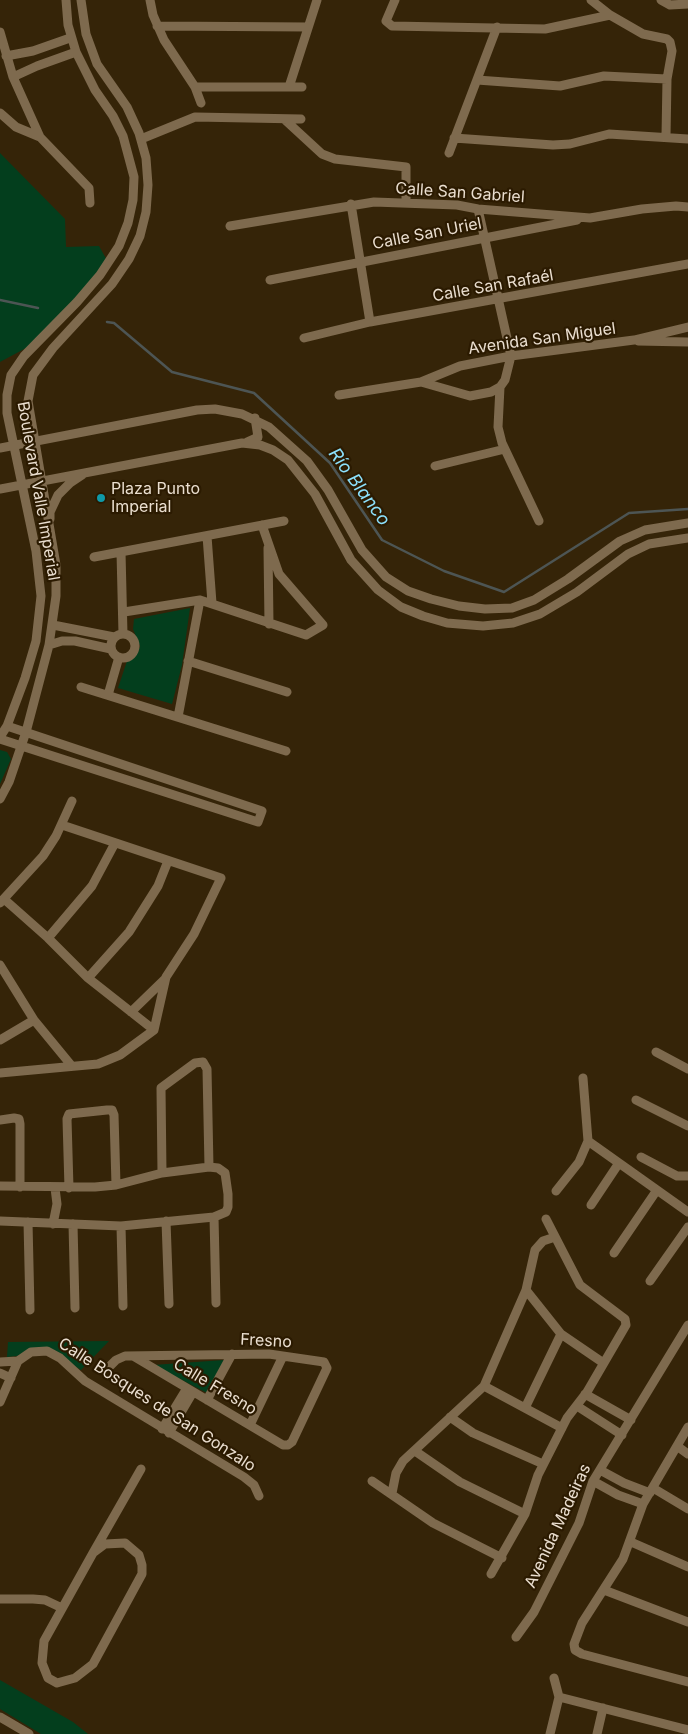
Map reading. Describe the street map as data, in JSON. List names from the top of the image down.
{
  "streets": {
    "street": [
      "Calle San Gabriel",
      "Calle San Uriel",
      "Calle San Rafaél",
      "Avenida San Miguel",
      "Boulevard Valle Imperial",
      "Fresno",
      "Calle Fresno",
      "Calle Bosques de San Gonzalo",
      "Avenida Madeiras"
    ]
  },
  "crossings": [
    ["Calle San Gabriel", "Calle San Uriel"],
    ["Fresno", "Calle Fresno"]
  ],
  "water": ["Río Blanco"],
  "places": ["Plaza Punto Imperial"]
}
